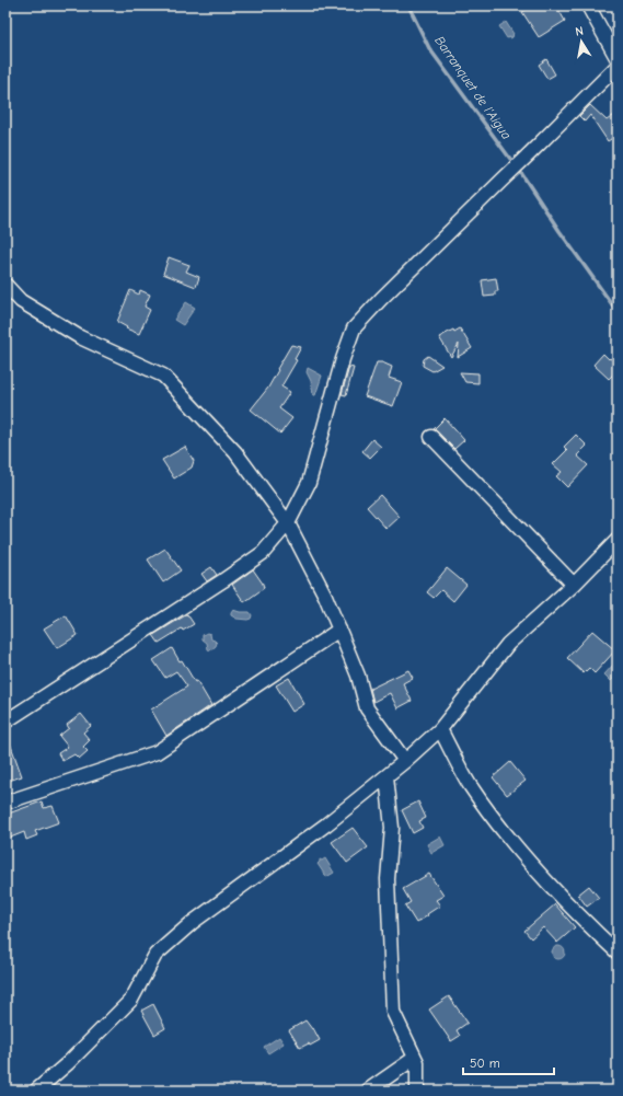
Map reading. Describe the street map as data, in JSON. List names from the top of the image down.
{
  "water": ["Barranquet de l'Aigua"],
  "scale_bar": "50 m",
  "north": "top"
}
